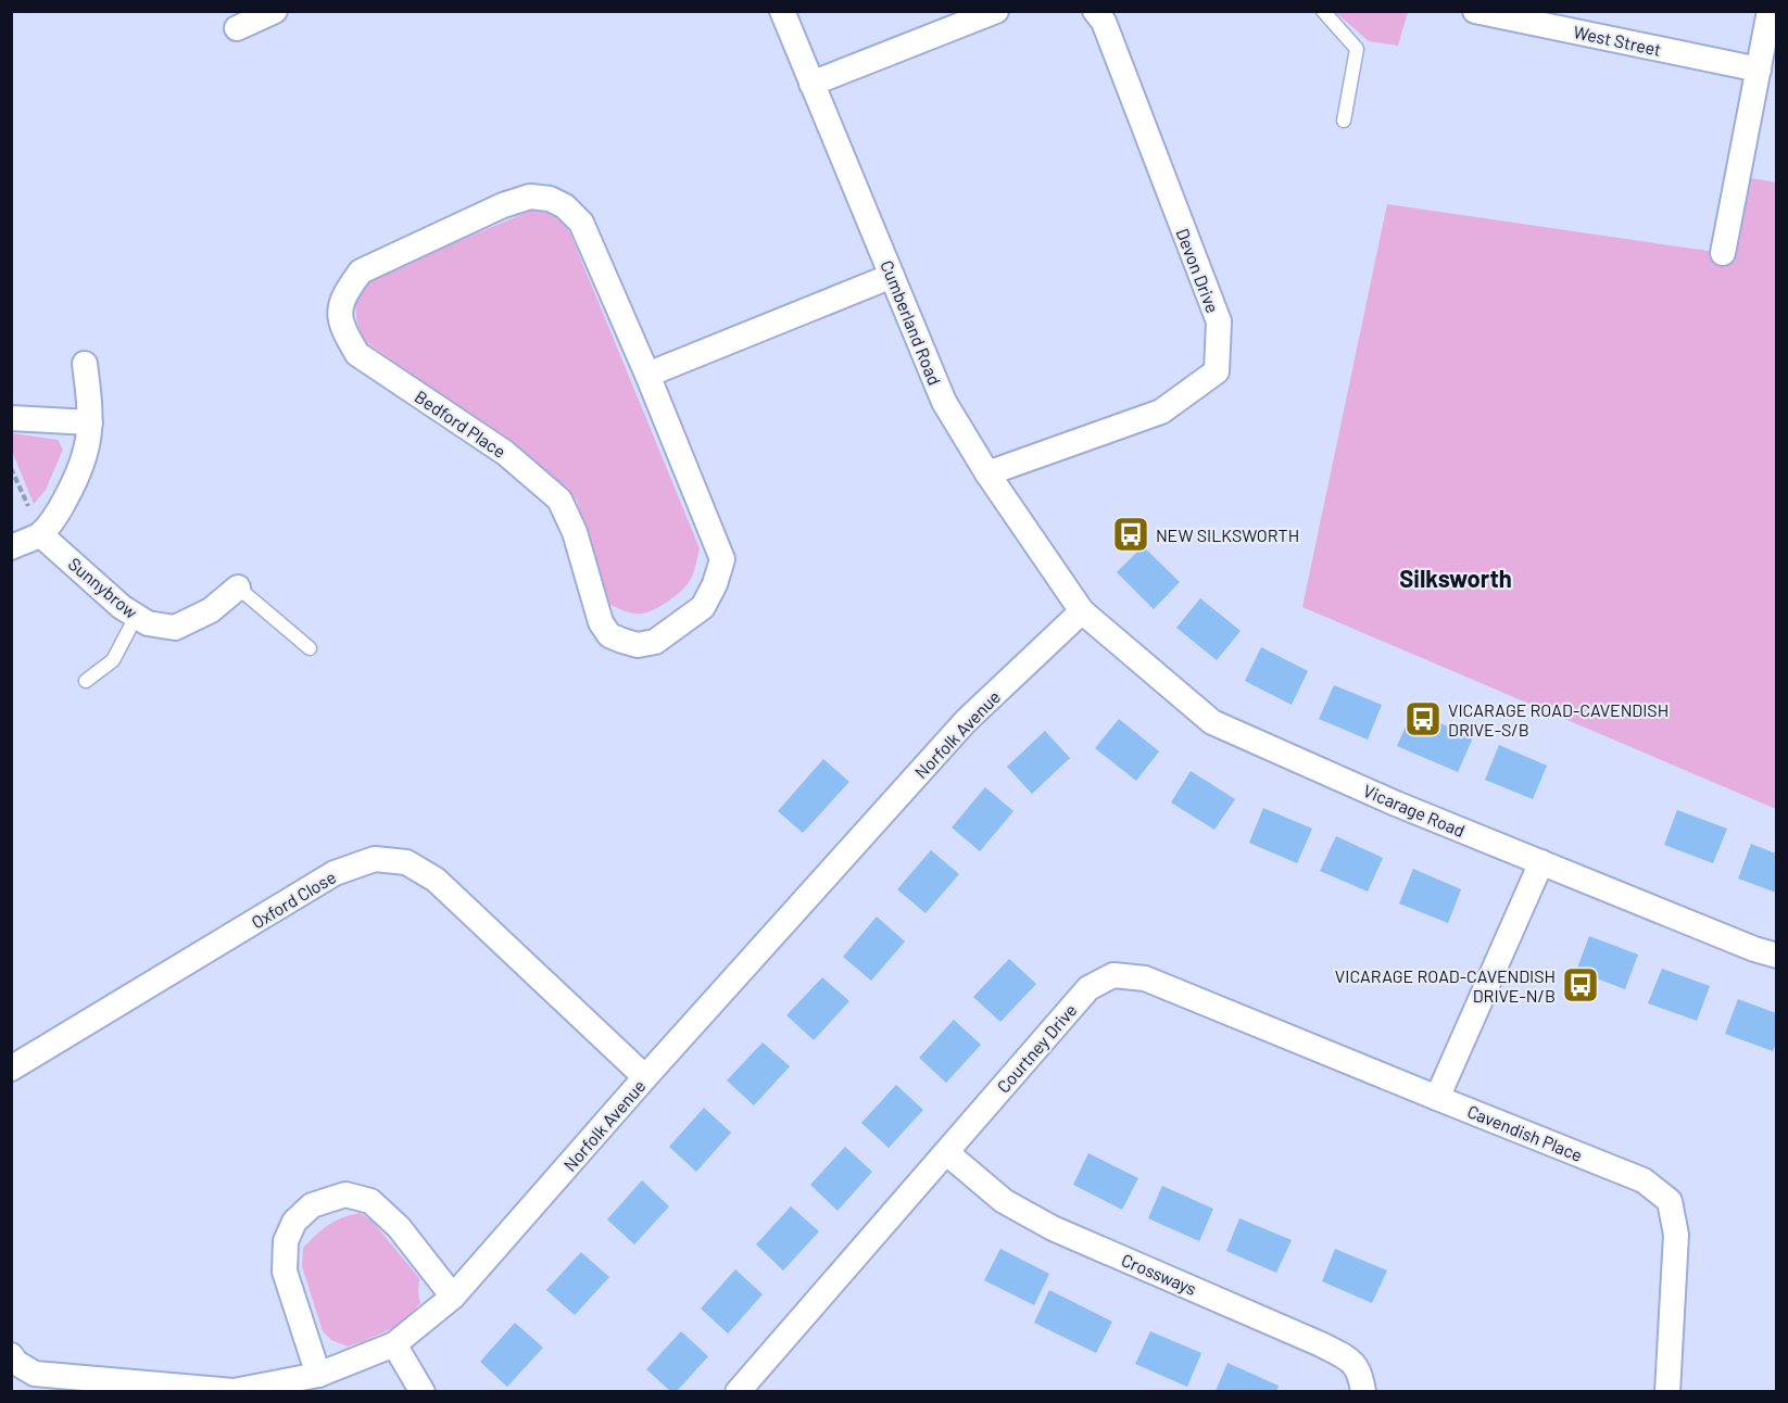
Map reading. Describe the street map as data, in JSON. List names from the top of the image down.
{
  "streets": {
    "street": [
      "West Street",
      "Devon Drive",
      "Cumberland Road",
      "Bedford Place",
      "Sunnybrow",
      "Norfolk Avenue",
      "Vicarage Road",
      "Oxford Close",
      "Courtney Drive",
      "Cavendish Place",
      "Crossways"
    ]
  },
  "crossings": [
    ["Devon Drive", "Cumberland Road"],
    ["Cumberland Road", "Norfolk Avenue"],
    ["Cumberland Road", "Vicarage Road"],
    ["Norfolk Avenue", "Vicarage Road"],
    ["Norfolk Avenue", "Oxford Close"],
    ["Courtney Drive", "Cavendish Place"],
    ["Courtney Drive", "Crossways"]
  ],
  "districts": ["Silksworth"],
  "places": {
    "bus stop": ["NEW SILKSWORTH", "VICARAGE ROAD-CAVENDISH DRIVE-S/B", "VICARAGE ROAD-CAVENDISH DRIVE-N/B"]
  }
}
